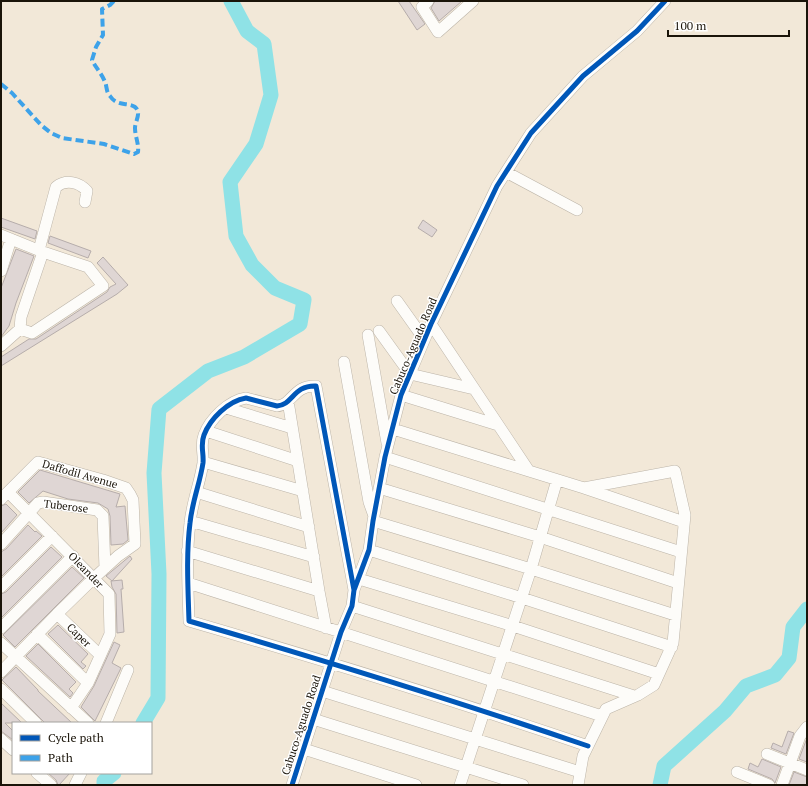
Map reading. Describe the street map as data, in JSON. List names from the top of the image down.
{
  "streets": {
    "street": [
      "Cabuco-Aguado Road",
      "Daffodil Avenue",
      "Tuberose",
      "Oleander",
      "Caper"
    ]
  },
  "crossings": [
    ["Daffodil Avenue", "Tuberose"],
    ["Daffodil Avenue", "Oleander"],
    ["Tuberose", "Oleander"],
    ["Oleander", "Caper"]
  ],
  "legend": ["Cycle path", "Path"],
  "scale_bar": "100 m"
}
